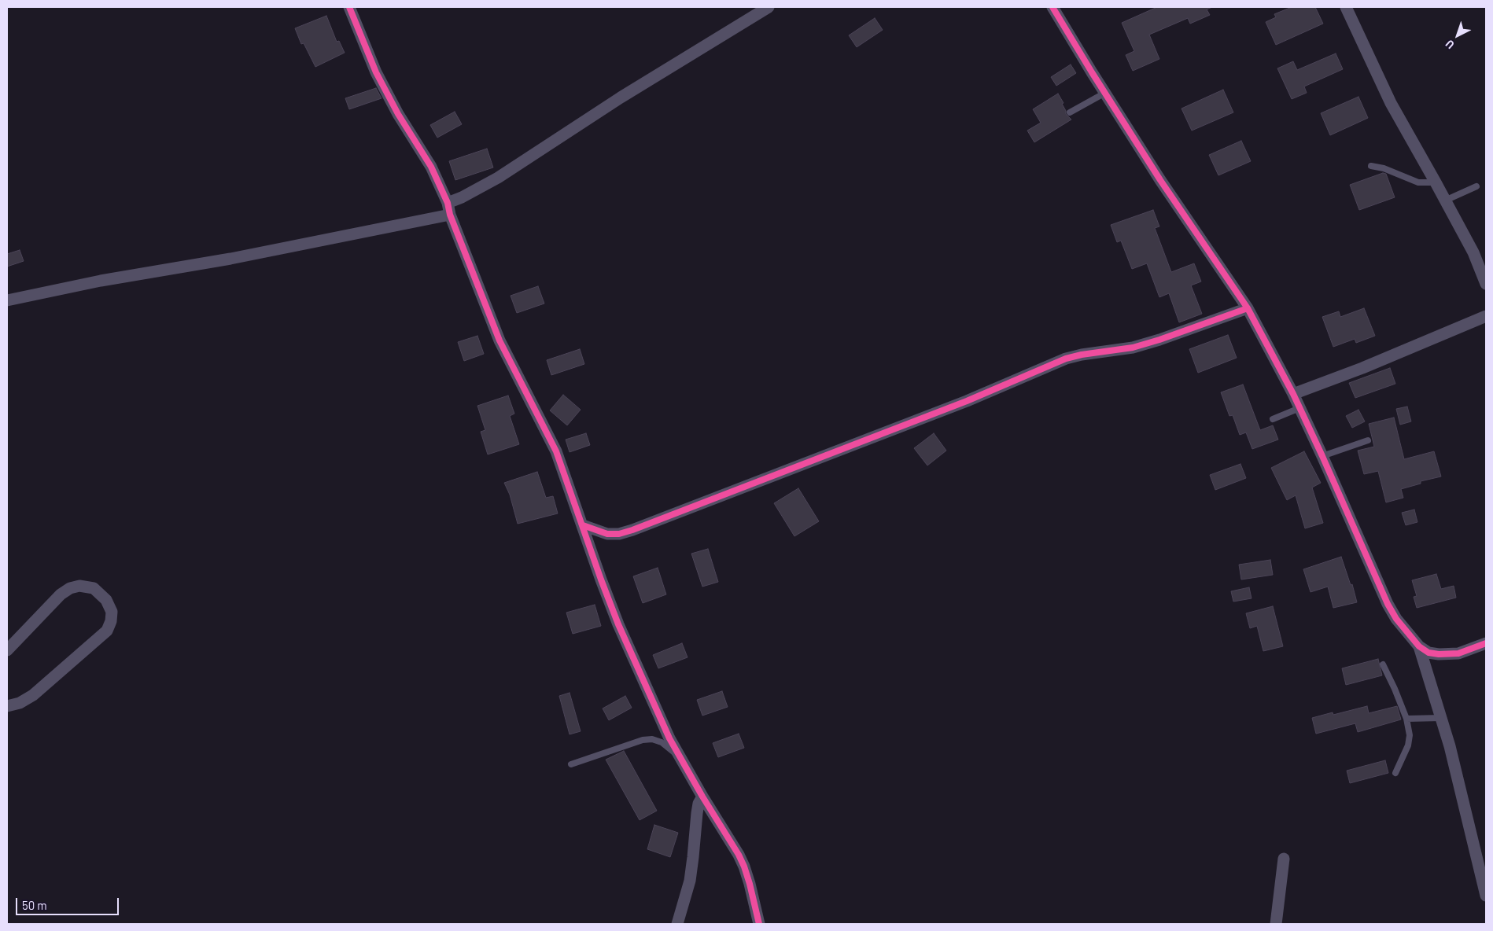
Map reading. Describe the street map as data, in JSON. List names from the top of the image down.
{
  "scale_bar": "50 m",
  "north": "bottom left"
}
